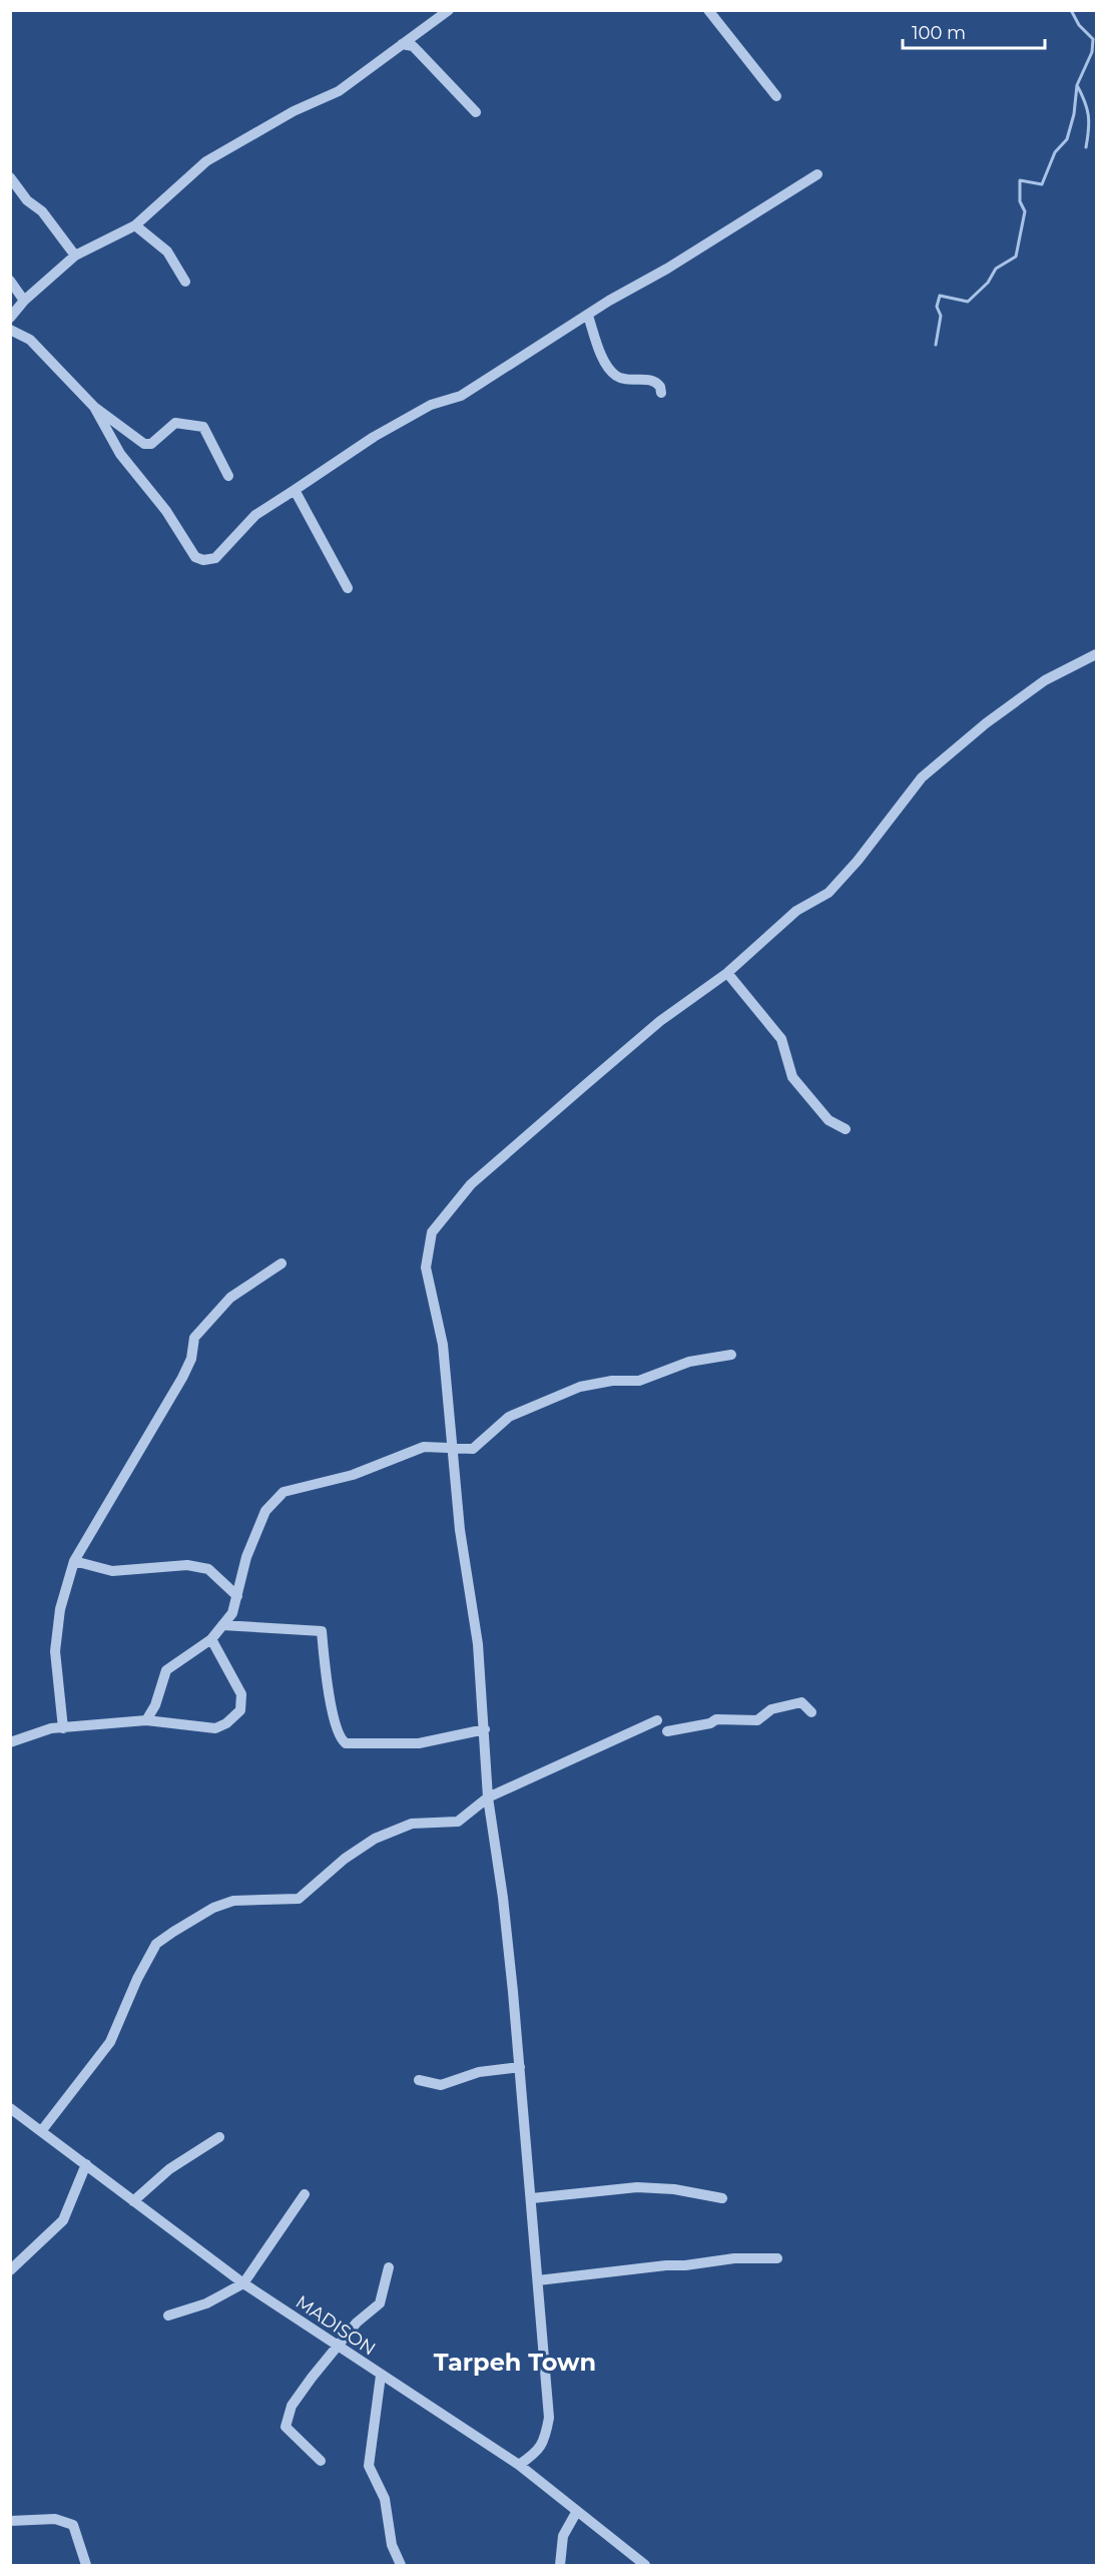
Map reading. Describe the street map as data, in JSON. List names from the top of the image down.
{
  "streets": {
    "street": ["MADISON"]
  },
  "districts": ["Tarpeh Town"],
  "scale_bar": "100 m"
}
